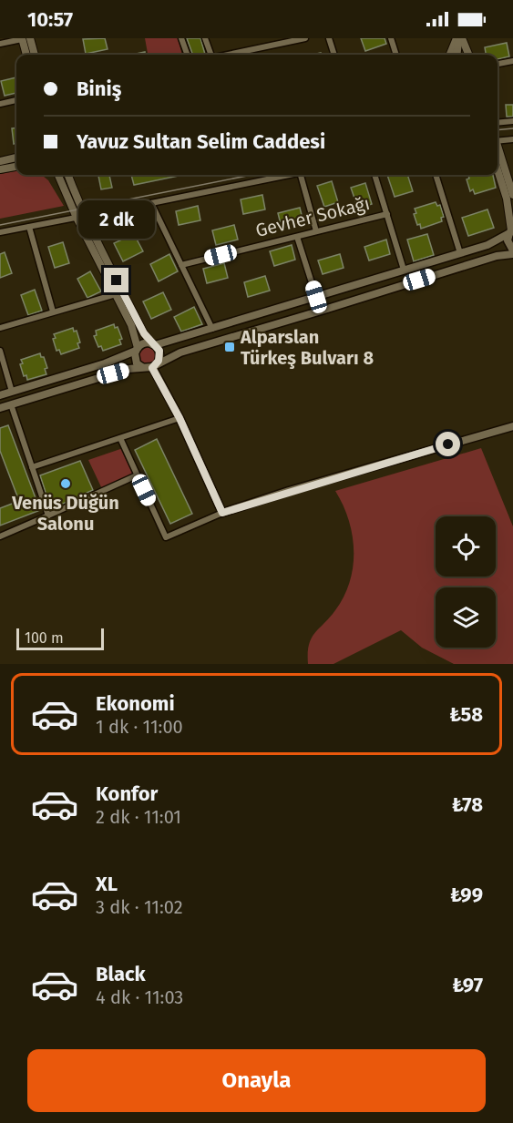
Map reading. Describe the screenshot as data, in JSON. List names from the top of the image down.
{
  "streets": {
    "street": ["Gevher Sokağı"]
  },
  "places": {
    "transit": ["Alparslan Türkeş Bulvarı 8"],
    "other": ["Venüs Düğün Salonu"]
  },
  "scale_bar": "100 m",
  "page": {
    "status": "10:57",
    "banner": ["Biniş", "Yavuz Sultan Selim Caddesi"],
    "bubble": "2 dk",
    "scale": "100 m",
    "list": [
      {
        "name": "Ekonomi",
        "note": "1 dk · 11:00",
        "value": "₺58"
      },
      {
        "name": "Konfor",
        "note": "2 dk · 11:01",
        "value": "₺78"
      },
      {
        "name": "XL",
        "note": "3 dk · 11:02",
        "value": "₺99"
      },
      {
        "name": "Black",
        "note": "4 dk · 11:03",
        "value": "₺97"
      }
    ],
    "buttons": "Onayla"
  }
}
